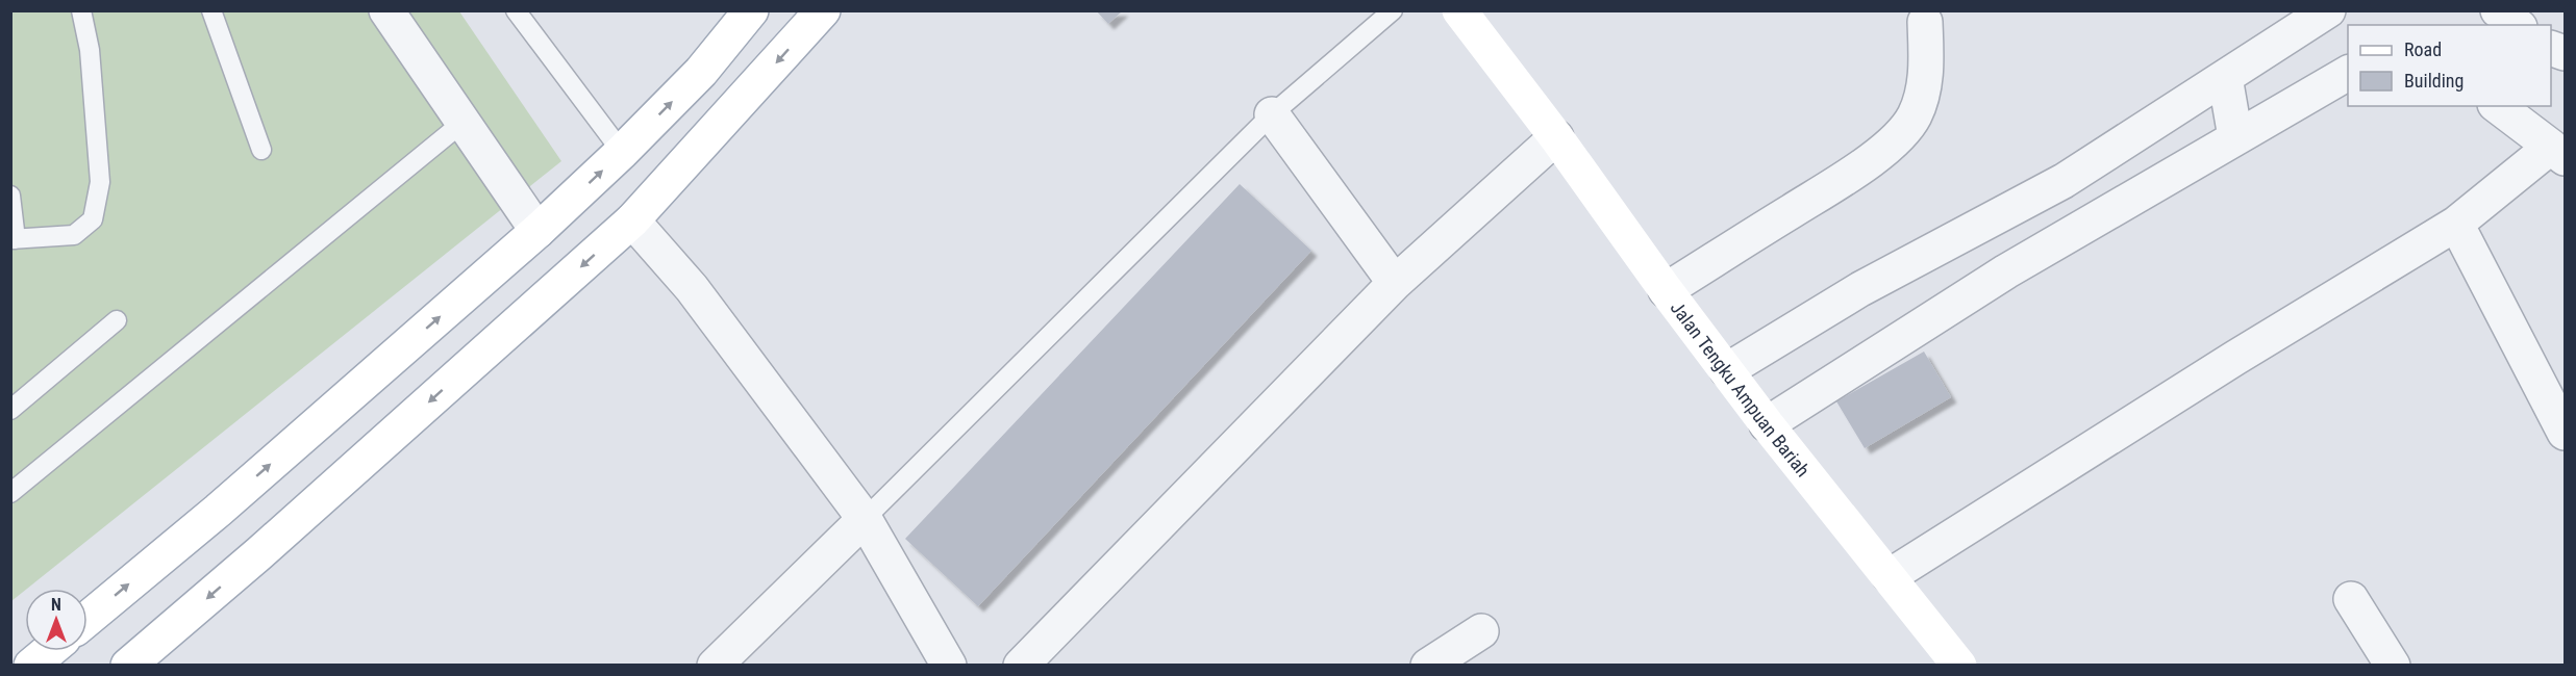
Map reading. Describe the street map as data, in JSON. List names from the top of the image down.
{
  "streets": {
    "main road": ["Jalan Tengku Ampuan Bariah"]
  },
  "legend": ["Road", "Building"],
  "north": "top"
}
